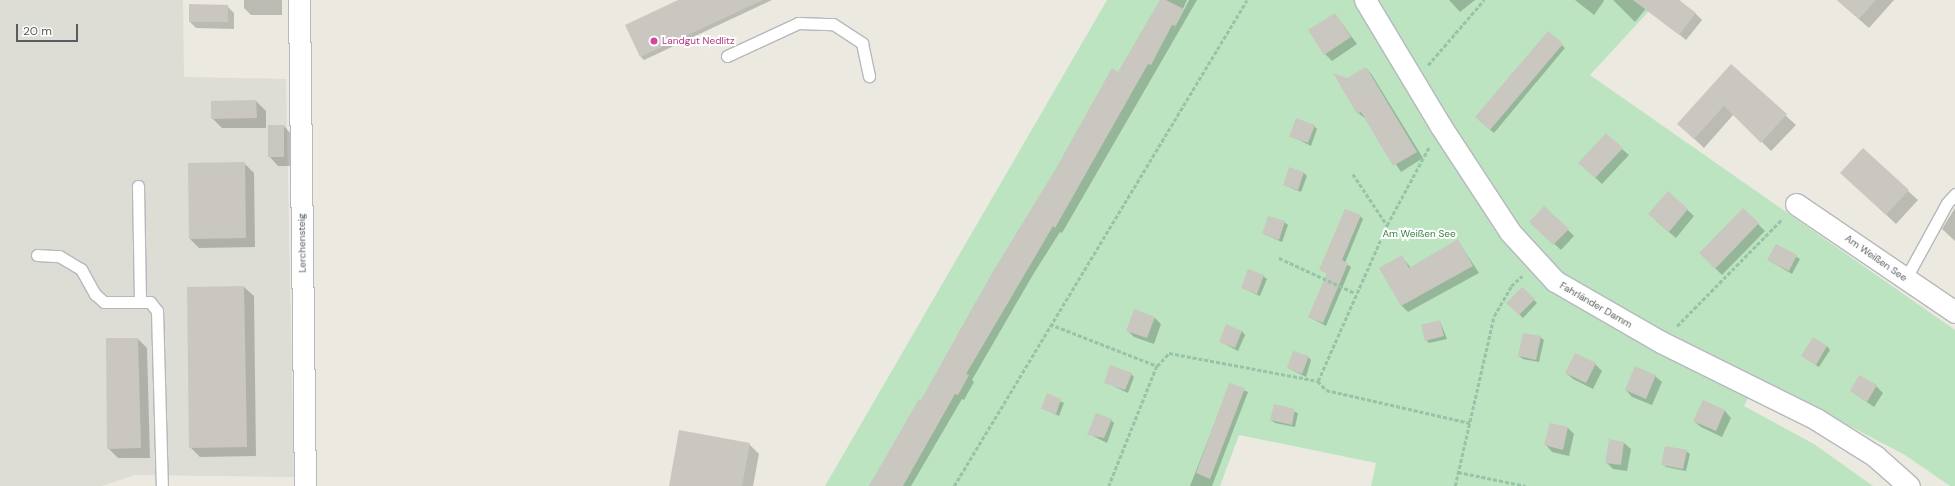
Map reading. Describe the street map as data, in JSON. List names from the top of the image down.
{
  "streets": {
    "street": ["Lerchensteig", "Am Weißen See", "Fahrländer Damm"]
  },
  "parks": ["Am Weißen See"],
  "places": ["Landgut Nedlitz"],
  "scale_bar": "20 m"
}
